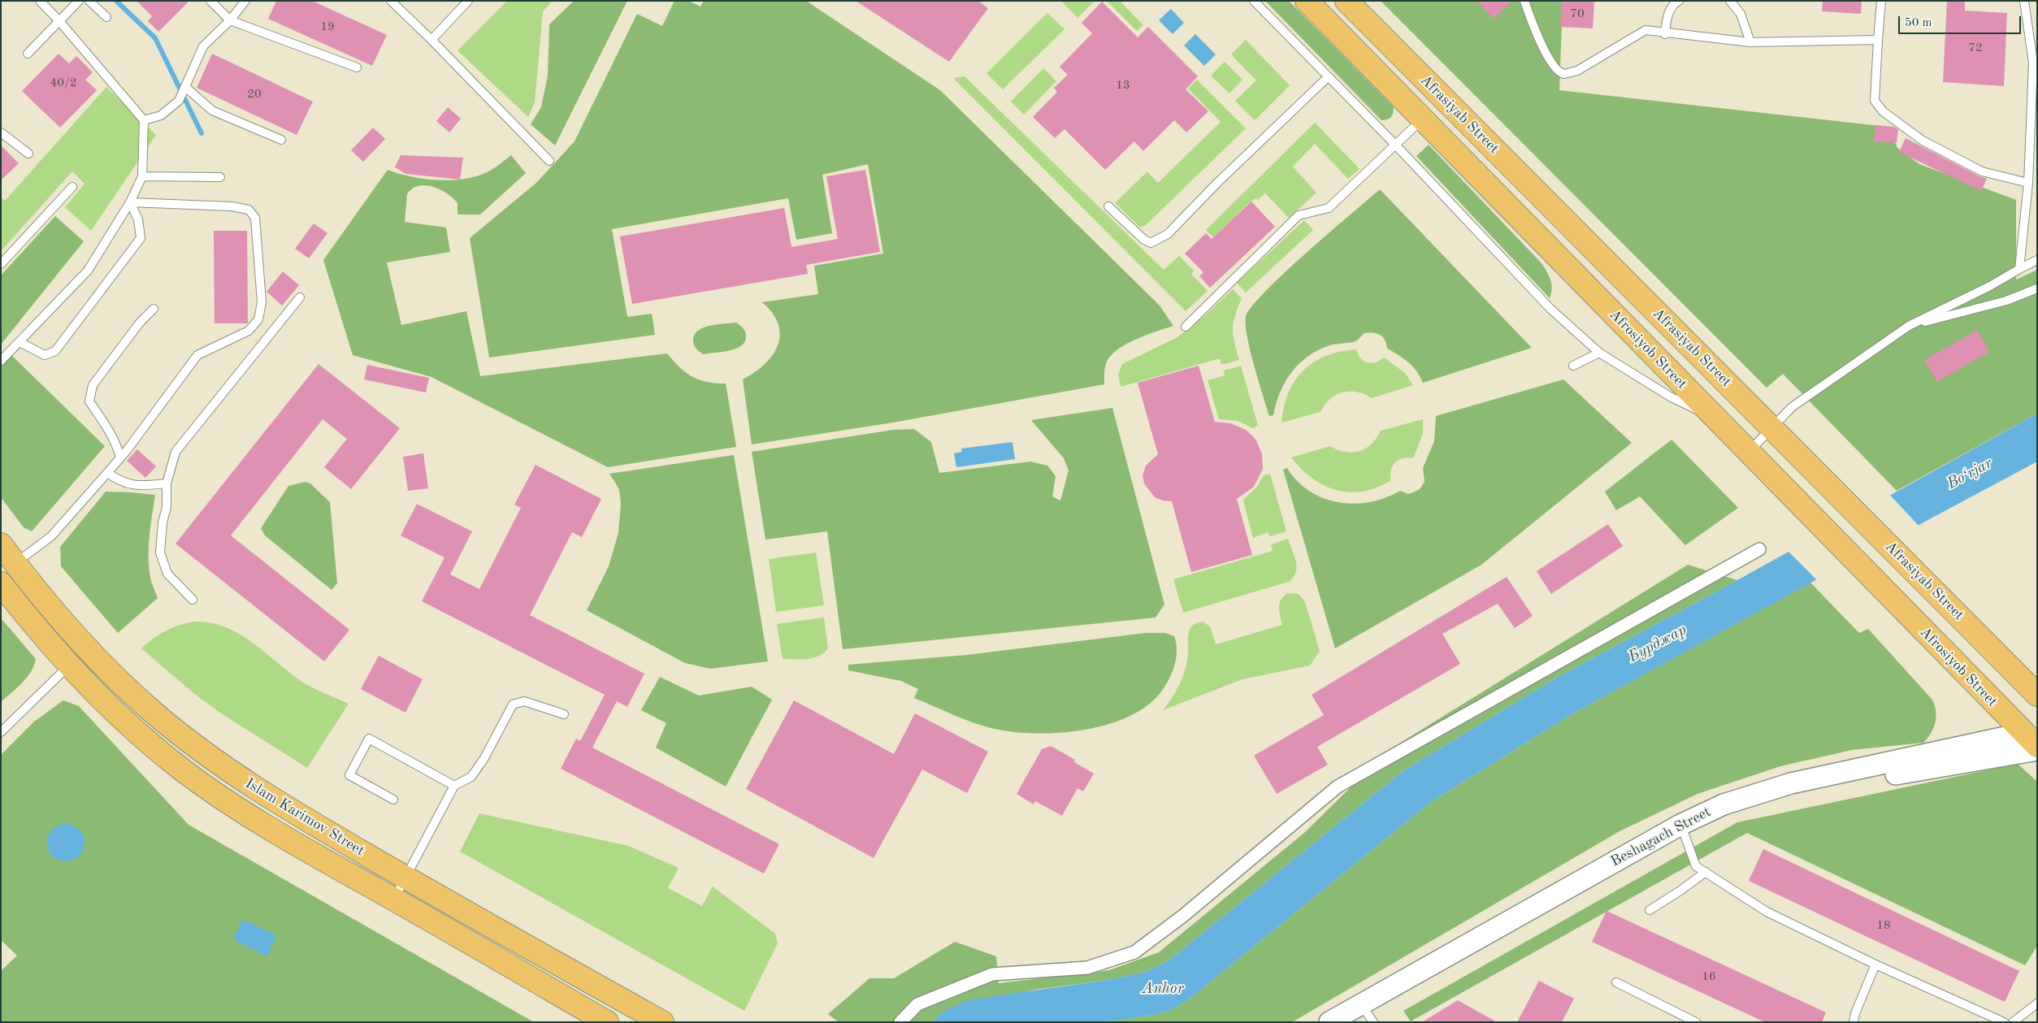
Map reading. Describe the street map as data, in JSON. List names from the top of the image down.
{
  "streets": {
    "main road": ["Afrasiyab Street", "Afrosiyob Street", "Islam Karimov Street"],
    "street": ["Beshagach Street"]
  },
  "crossings": [
    ["Afrasiyab Street", "Afrosiyob Street"],
    ["Afrosiyob Street", "Beshagach Street"]
  ],
  "water": ["Bo‘rjar", "Бурджар", "Anhor"],
  "house_numbers": [
    "70",
    "19",
    "72",
    "40/2",
    "13",
    "20",
    "18",
    "16"
  ],
  "scale_bar": "50 m"
}
